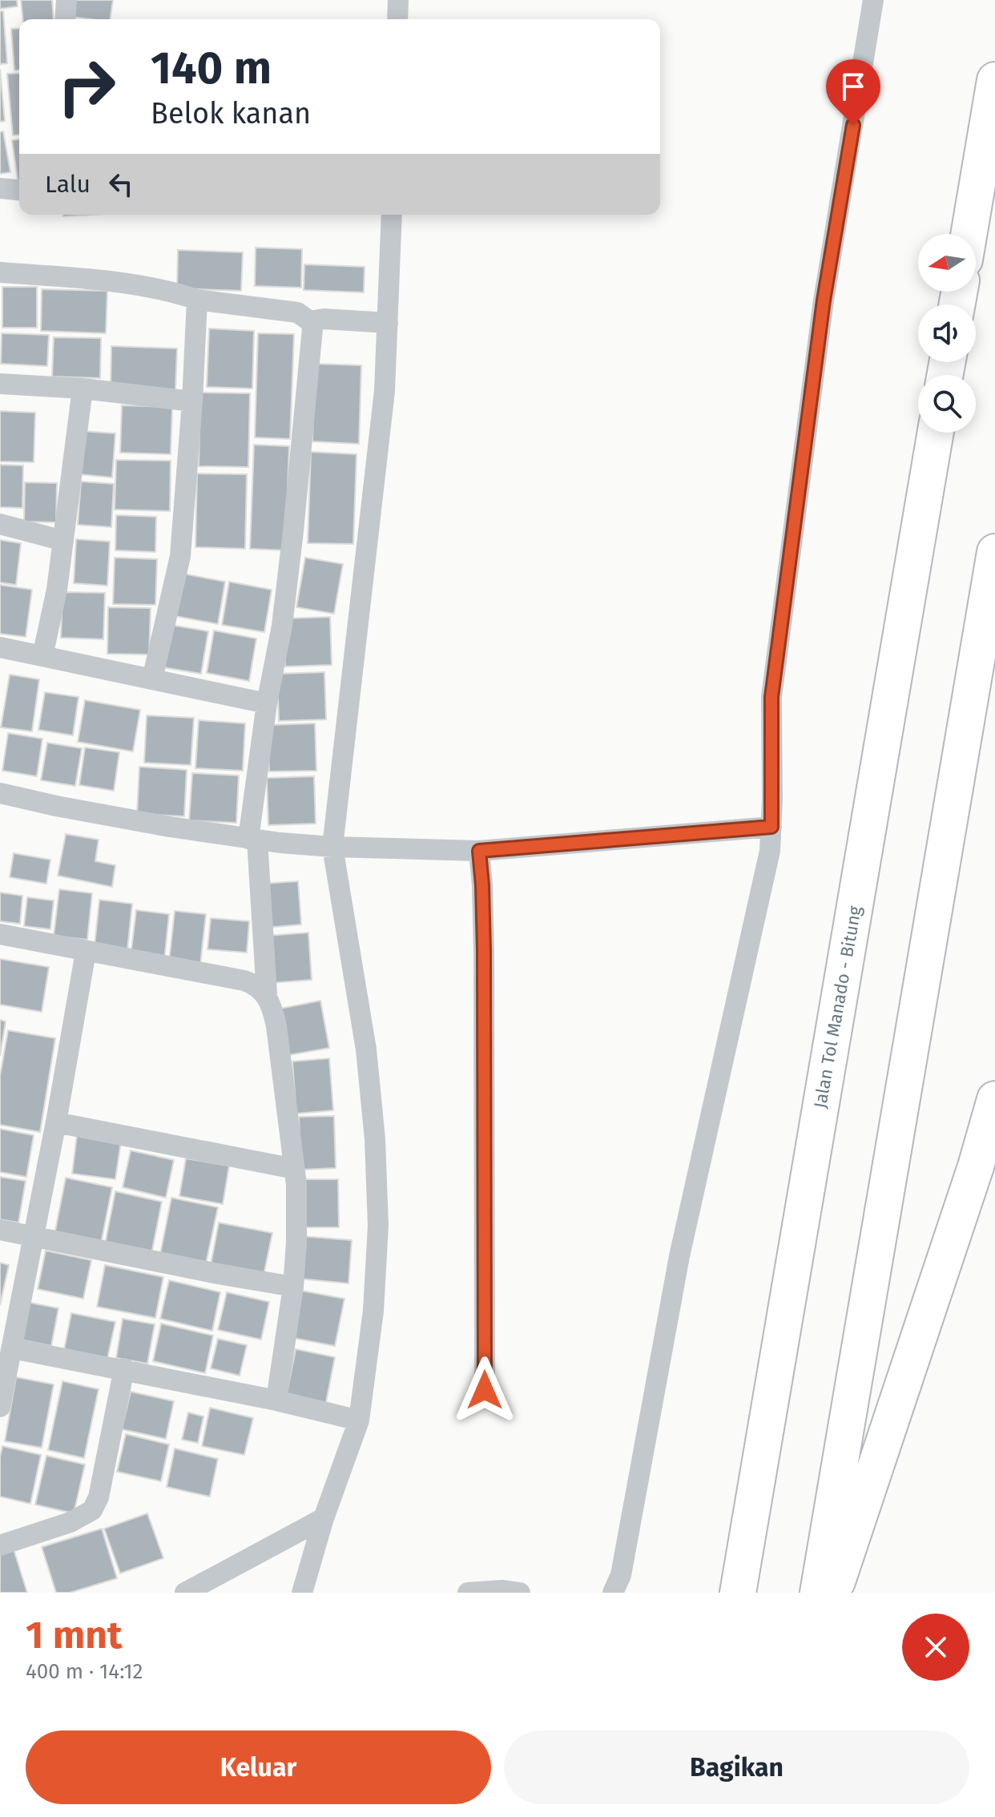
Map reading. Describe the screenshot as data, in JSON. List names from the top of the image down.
{
  "streets": {
    "highway": ["Jalan Tol Manado - Bitung"]
  },
  "north": "left",
  "page": {
    "turn": ["140 m", "Belok kanan"],
    "then": "Lalu",
    "heading": ["1 mnt", "400 m · 14:12"],
    "buttons": ["Keluar", "Bagikan"]
  }
}
